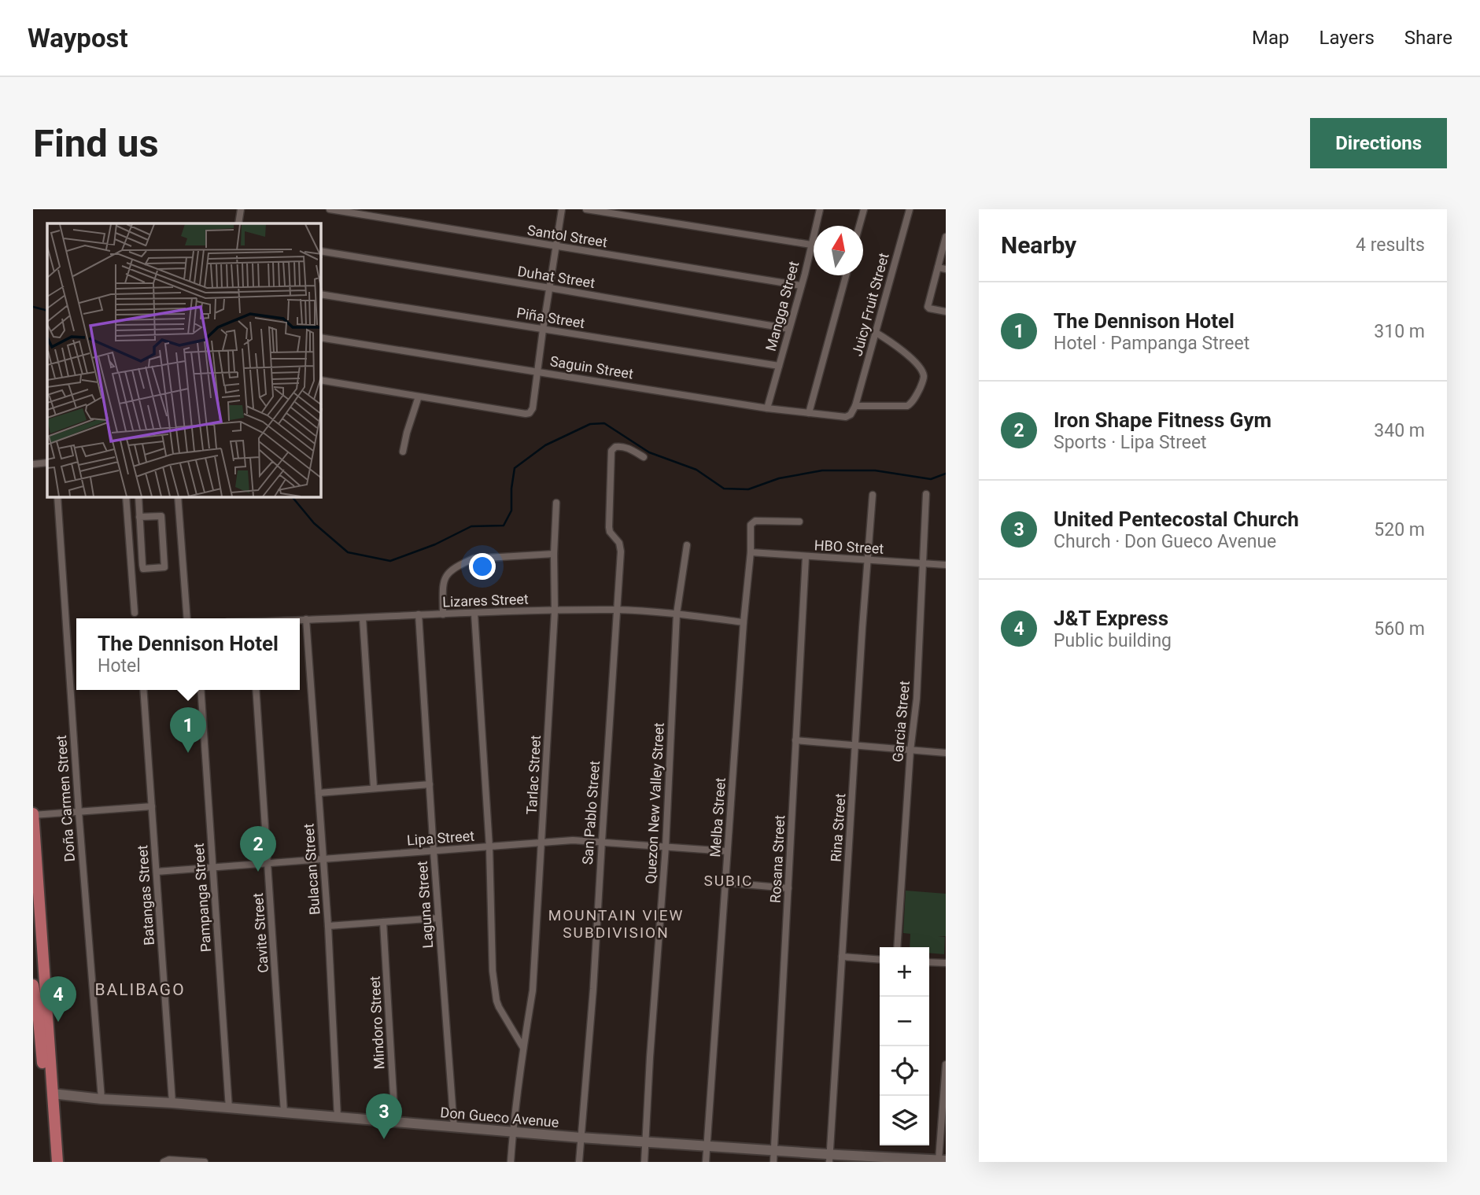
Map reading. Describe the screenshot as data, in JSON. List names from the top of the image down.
{
  "streets": {
    "main road": ["Don Gueco Avenue"],
    "street": [
      "Santol Street",
      "Duhat Street",
      "Juicy Fruit Street",
      "Mangga Street",
      "Piña Street",
      "Saguin Street",
      "HBO Street",
      "Lizares Street",
      "Garcia Street",
      "Tarlac Street",
      "Doña Carmen Street",
      "Quezon New Valley Street",
      "San Pablo Street",
      "Melba Street",
      "Rina Street",
      "Lipa Street",
      "Rosana Street",
      "Bulacan Street",
      "Batangas Street",
      "Pampanga Street",
      "Laguna Street",
      "Cavite Street",
      "Mindoro Street"
    ]
  },
  "crossings": [
    ["Santol Street", "Mangga Street"],
    ["Duhat Street", "Mangga Street"],
    ["Juicy Fruit Street", "Saguin Street"],
    ["Mangga Street", "Piña Street"],
    ["Mangga Street", "Saguin Street"],
    ["HBO Street", "Garcia Street"],
    ["HBO Street", "Melba Street"],
    ["HBO Street", "Rina Street"],
    ["HBO Street", "Rosana Street"],
    ["Lizares Street", "Tarlac Street"],
    ["Lizares Street", "Quezon New Valley Street"],
    ["Lizares Street", "San Pablo Street"],
    ["Lizares Street", "Melba Street"],
    ["Lizares Street", "Bulacan Street"],
    ["Lizares Street", "Laguna Street"],
    ["Tarlac Street", "Lipa Street"],
    ["Tarlac Street", "Don Gueco Avenue"],
    ["Doña Carmen Street", "Don Gueco Avenue"],
    ["Quezon New Valley Street", "Lipa Street"],
    ["Quezon New Valley Street", "Don Gueco Avenue"],
    ["San Pablo Street", "Lipa Street"],
    ["San Pablo Street", "Don Gueco Avenue"],
    ["Melba Street", "Lipa Street"],
    ["Melba Street", "Don Gueco Avenue"],
    ["Rina Street", "Don Gueco Avenue"],
    ["Lipa Street", "Bulacan Street"],
    ["Lipa Street", "Batangas Street"],
    ["Lipa Street", "Pampanga Street"],
    ["Lipa Street", "Laguna Street"],
    ["Lipa Street", "Cavite Street"],
    ["Rosana Street", "Don Gueco Avenue"],
    ["Bulacan Street", "Don Gueco Avenue"],
    ["Batangas Street", "Don Gueco Avenue"],
    ["Pampanga Street", "Don Gueco Avenue"],
    ["Laguna Street", "Don Gueco Avenue"],
    ["Cavite Street", "Don Gueco Avenue"],
    ["Mindoro Street", "Don Gueco Avenue"]
  ],
  "districts": ["SUBIC", "MOUNTAIN VIEW SUBDIVISION", "BALIBAGO"],
  "north": "top",
  "page": {
    "header": "Waypost",
    "nav": ["Map", "Layers", "Share"],
    "buttons": "Directions",
    "title": "Find us",
    "heading": ["Nearby", "4 results"],
    "list": [
      {
        "mark": "1",
        "name": "The Dennison Hotel",
        "note": "Hotel · Pampanga Street",
        "value": "310 m"
      },
      {
        "mark": "2",
        "name": "Iron Shape Fitness Gym",
        "note": "Sports · Lipa Street",
        "value": "340 m"
      },
      {
        "mark": "3",
        "name": "United Pentecostal Church",
        "note": "Church · Don Gueco Avenue",
        "value": "520 m"
      },
      {
        "mark": "4",
        "name": "J&T Express",
        "note": "Public building",
        "value": "560 m"
      }
    ],
    "popup": ["The Dennison Hotel", "Hotel"],
    "pins": [
      "1",
      "2",
      "4",
      "3"
    ],
    "map_buttons": ["+", "−"]
  }
}
